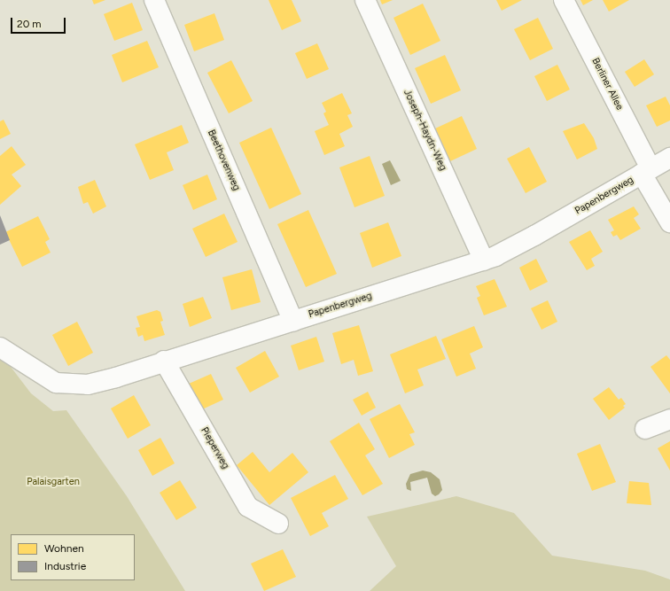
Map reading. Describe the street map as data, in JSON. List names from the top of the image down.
{
  "streets": {
    "street": [
      "Berliner Allee",
      "Joseph-Haydn-Weg",
      "Beethovenweg",
      "Papenbergweg",
      "Pieperweg"
    ]
  },
  "crossings": [
    ["Berliner Allee", "Papenbergweg"],
    ["Joseph-Haydn-Weg", "Papenbergweg"],
    ["Beethovenweg", "Papenbergweg"],
    ["Papenbergweg", "Pieperweg"]
  ],
  "parks": ["Palaisgarten"],
  "legend": ["Wohnen", "Industrie"],
  "scale_bar": "20 m"
}
